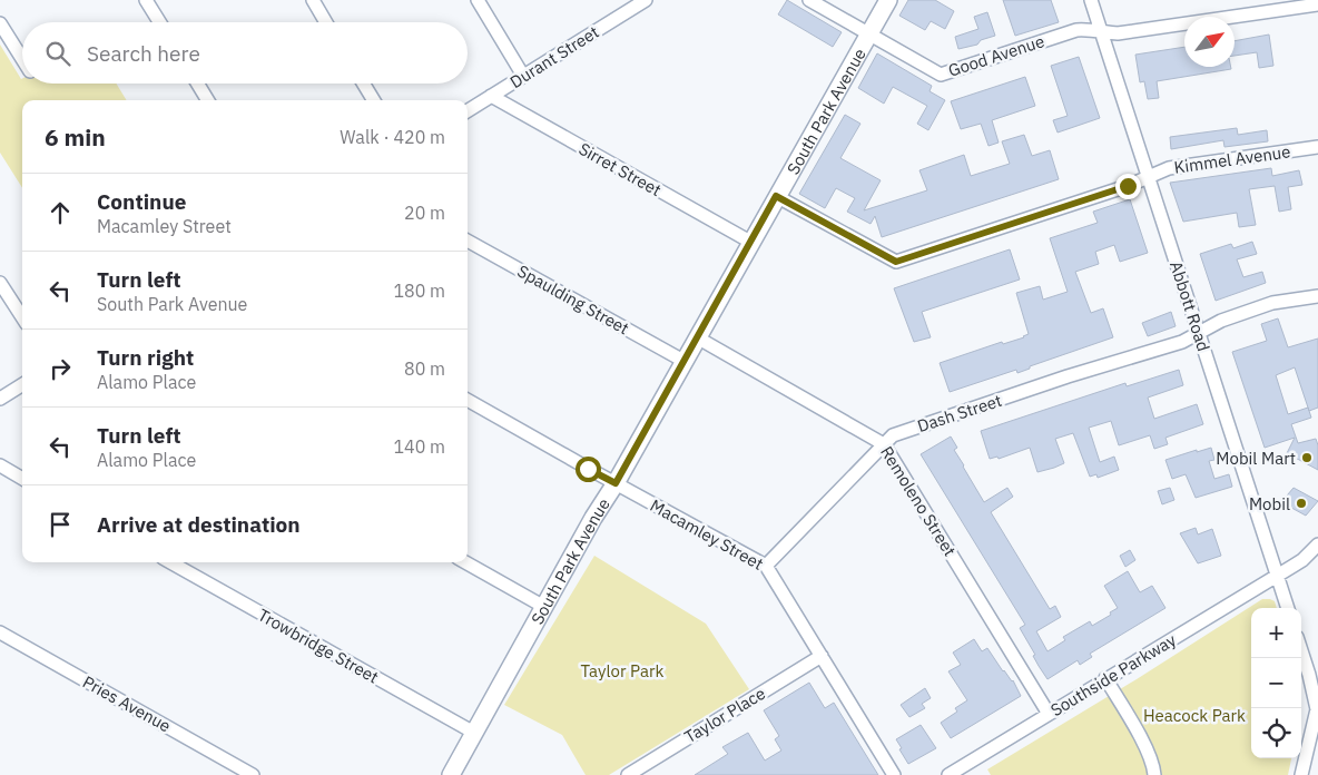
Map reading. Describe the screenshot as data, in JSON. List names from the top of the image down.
{
  "streets": {
    "main road": ["South Park Avenue"],
    "street": [
      "Good Avenue",
      "Durant Street",
      "Kimmel Avenue",
      "Sirret Street",
      "Spaulding Street",
      "Abbott Road",
      "Dash Street",
      "Remoleno Street",
      "Macamley Street",
      "Trowbridge Street",
      "Southside Parkway",
      "Pries Avenue",
      "Taylor Place"
    ]
  },
  "crossings": [
    ["Good Avenue", "South Park Avenue"],
    ["Good Avenue", "Abbott Road"],
    ["Durant Street", "Sirret Street"],
    ["South Park Avenue", "Kimmel Avenue"],
    ["South Park Avenue", "Sirret Street"],
    ["South Park Avenue", "Spaulding Street"],
    ["South Park Avenue", "Remoleno Street"],
    ["South Park Avenue", "Macamley Street"],
    ["South Park Avenue", "Trowbridge Street"],
    ["Kimmel Avenue", "Abbott Road"],
    ["Abbott Road", "Dash Street"],
    ["Abbott Road", "Southside Parkway"],
    ["Dash Street", "Remoleno Street"],
    ["Dash Street", "Macamley Street"],
    ["Remoleno Street", "Southside Parkway"],
    ["Macamley Street", "Taylor Place"]
  ],
  "parks": ["Taylor Park", "Heacock Park"],
  "places": ["Mobil Mart", "Mobil"],
  "north": "top right",
  "page": {
    "search": "Search here",
    "heading": ["6 min", "Walk · 420 m"],
    "list": [
      ["Continue", "Macamley Street", "20 m"],
      ["Turn left", "South Park Avenue", "180 m"],
      ["Turn right", "Alamo Place", "80 m"],
      ["Turn left", "Alamo Place", "140 m"],
      "Arrive at destination"
    ],
    "map_buttons": ["+", "−"]
  }
}
